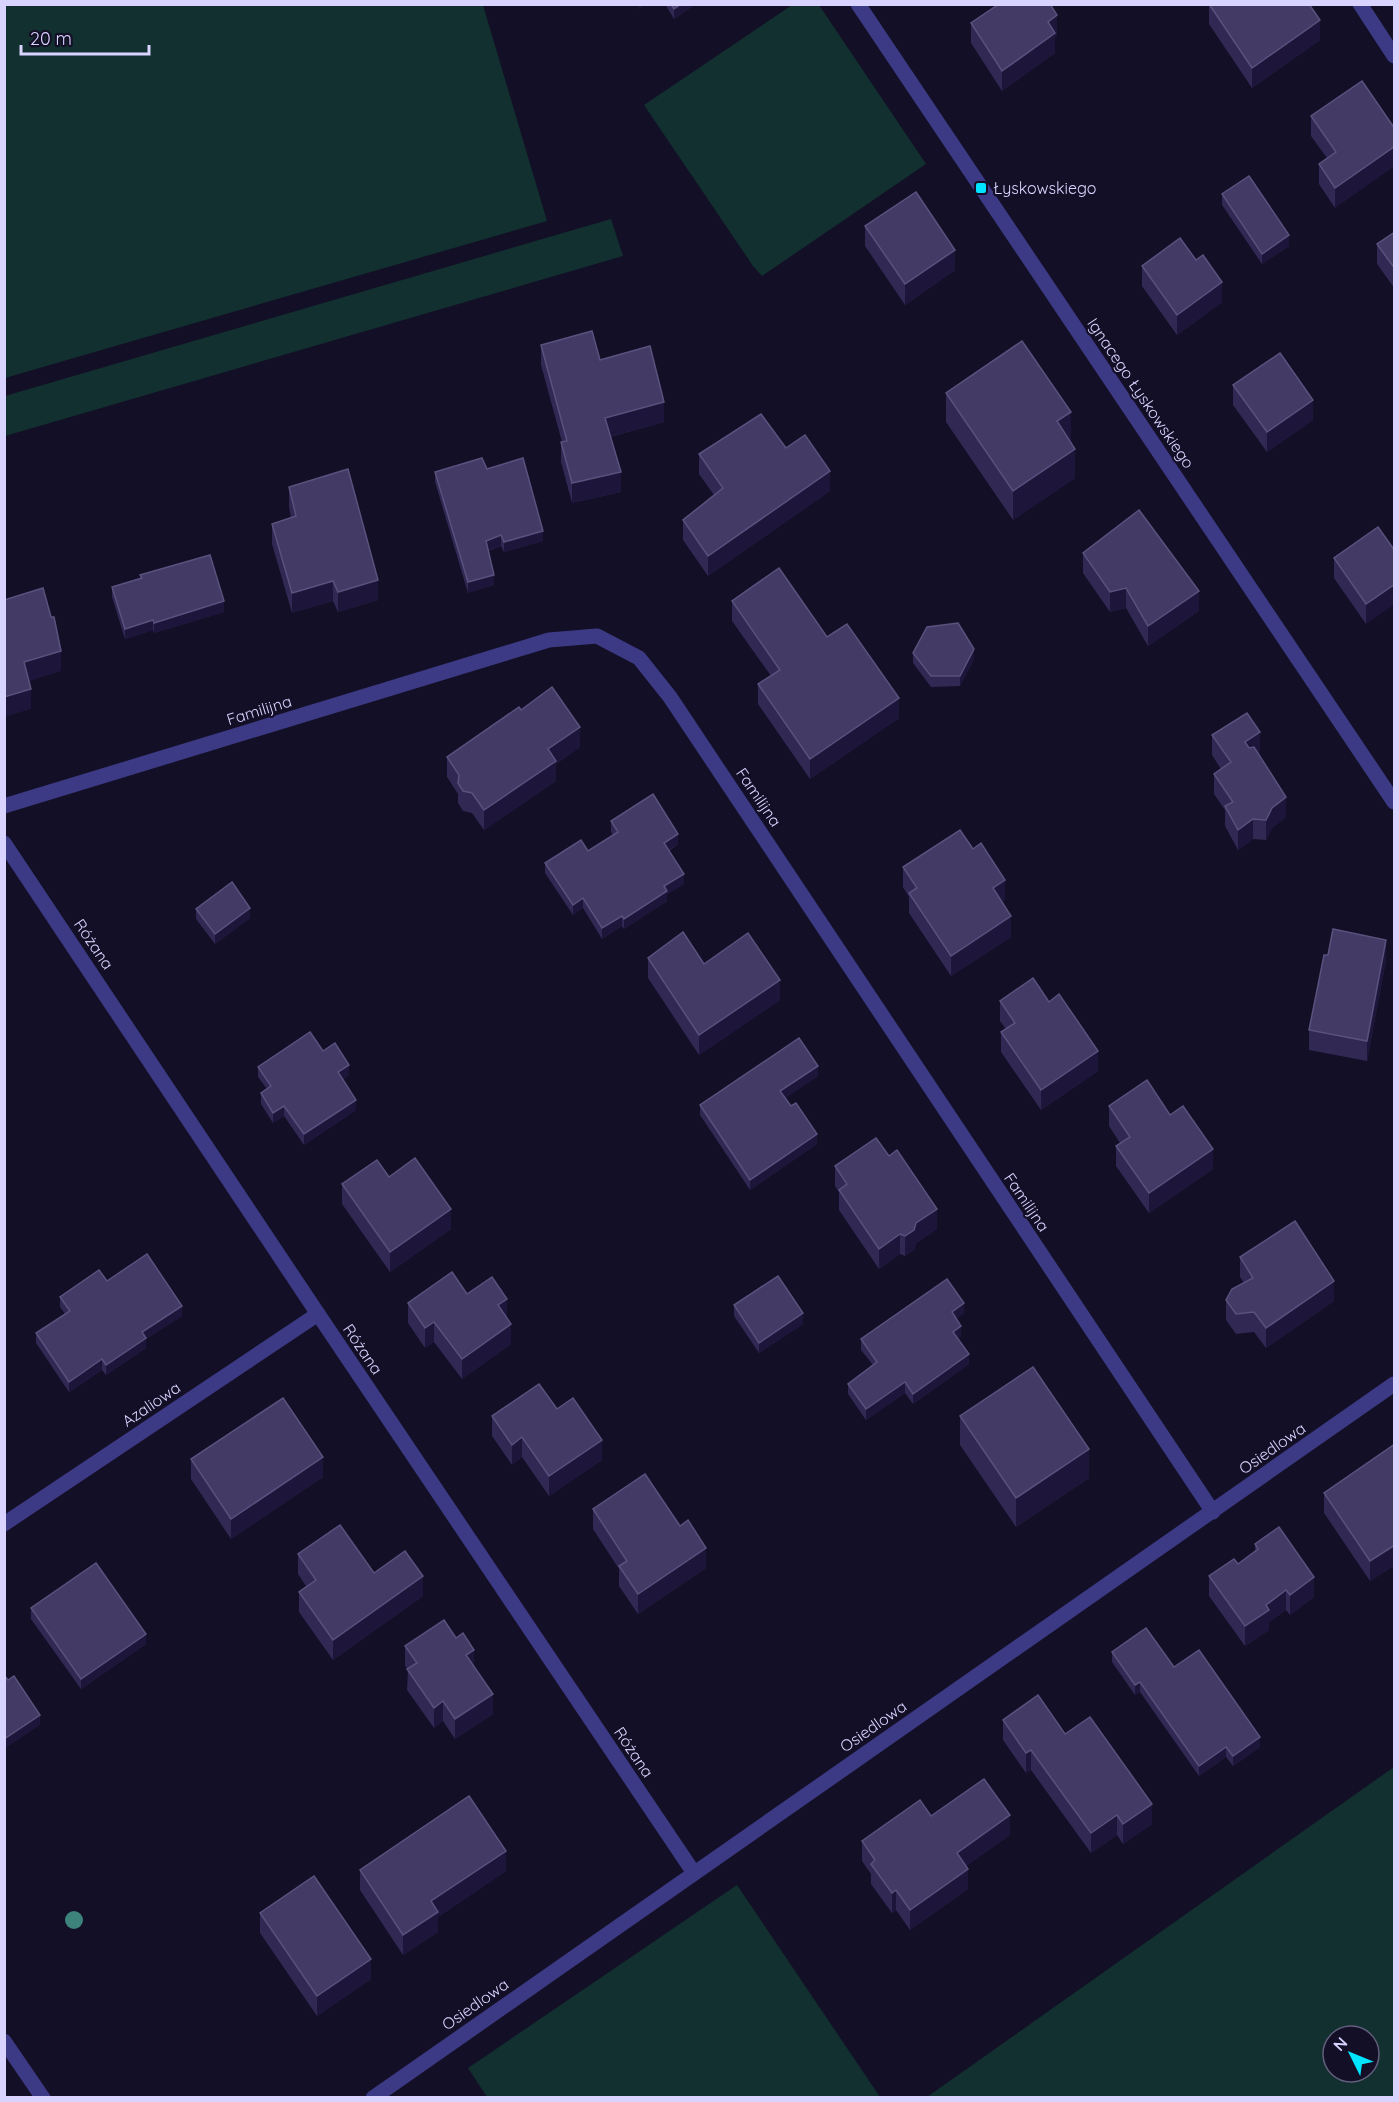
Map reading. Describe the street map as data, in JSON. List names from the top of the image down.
{
  "streets": {
    "street": [
      "Ignacego Łyskowskiego",
      "Familijna",
      "Różana",
      "Azaliowa",
      "Osiedlowa"
    ]
  },
  "crossings": [
    ["Familijna", "Osiedlowa"],
    ["Różana", "Azaliowa"],
    ["Różana", "Osiedlowa"]
  ],
  "places": {
    "transit": ["Łyskowskiego"]
  },
  "scale_bar": "20 m",
  "north": "top left"
}
